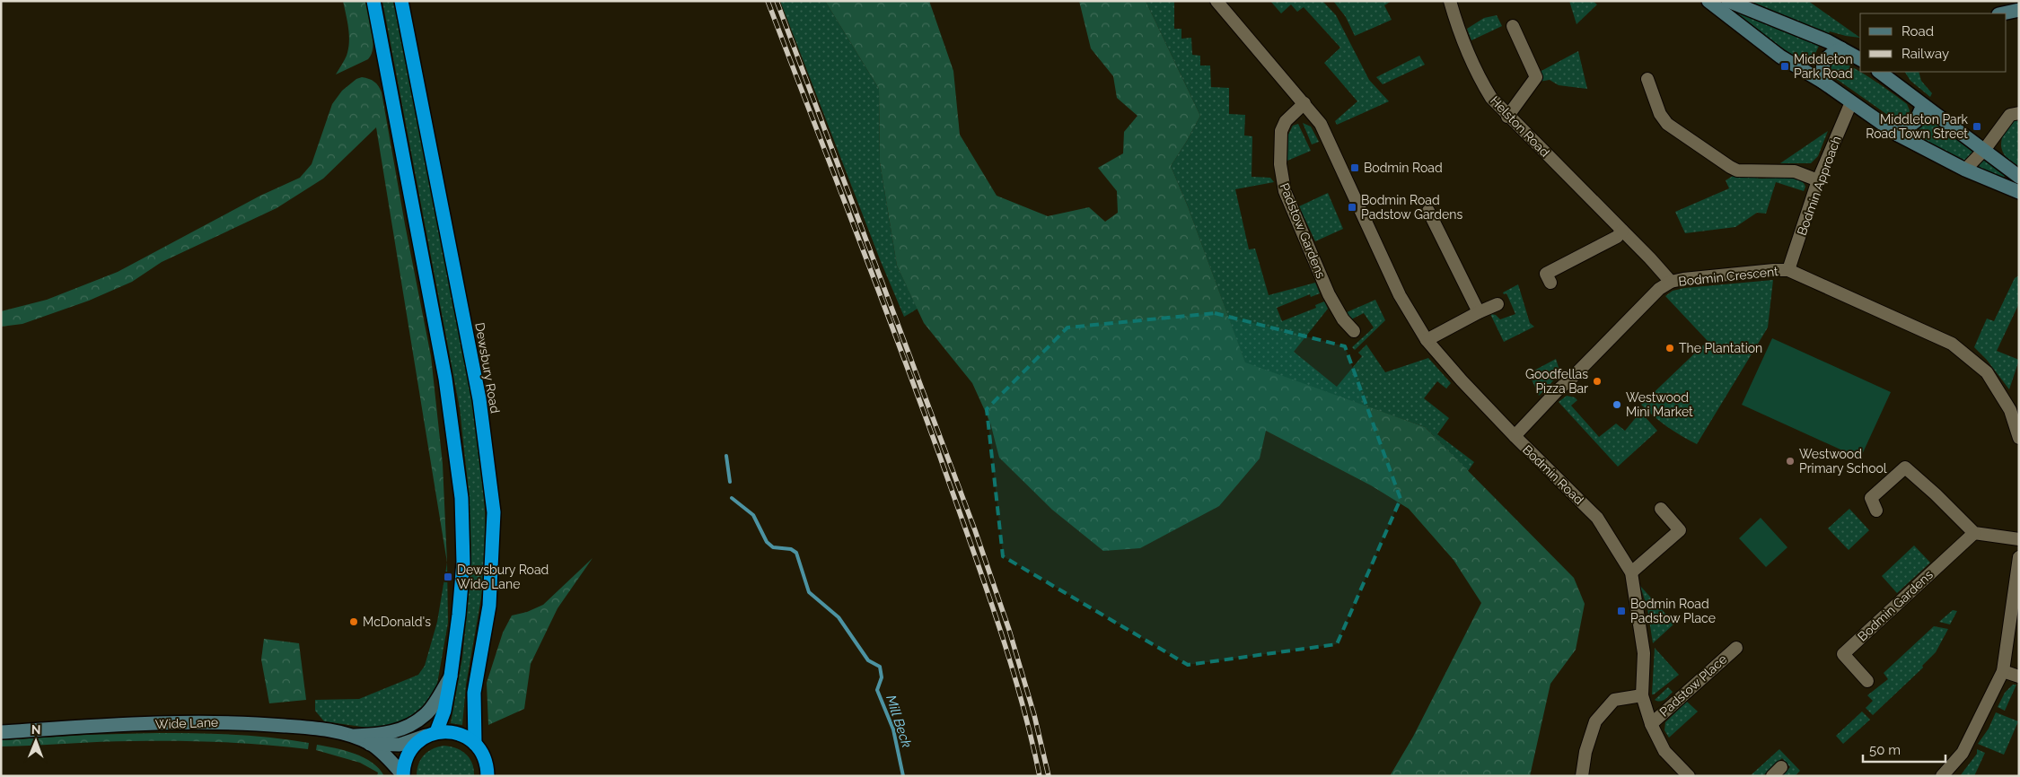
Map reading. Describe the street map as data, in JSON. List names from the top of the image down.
{
  "streets": {
    "highway": ["Dewsbury Road"],
    "street": [
      "Helston Road",
      "Bodmin Approach",
      "Padstow Gardens",
      "Bodmin Crescent",
      "Bodmin Road",
      "Bodmin Gardens",
      "Padstow Place",
      "Wide Lane"
    ]
  },
  "crossings": [
    ["Helston Road", "Bodmin Crescent"],
    ["Bodmin Approach", "Bodmin Crescent"],
    ["Padstow Gardens", "Bodmin Road"],
    ["Bodmin Crescent", "Bodmin Road"],
    ["Bodmin Road", "Padstow Place"]
  ],
  "water": ["Mill Beck"],
  "places": {
    "transit": [
      "Middleton Park Road",
      "Middleton Park Road Town Street",
      "Bodmin Road",
      "Bodmin Road Padstow Gardens",
      "Dewsbury Road Wide Lane",
      "Bodmin Road Padstow Place"
    ],
    "other": [
      "The Plantation",
      "Goodfellas Pizza Bar",
      "Westwood Mini Market",
      "Westwood Primary School",
      "McDonald's"
    ]
  },
  "legend": ["Road", "Railway"],
  "scale_bar": "50 m",
  "north": "top"
}
